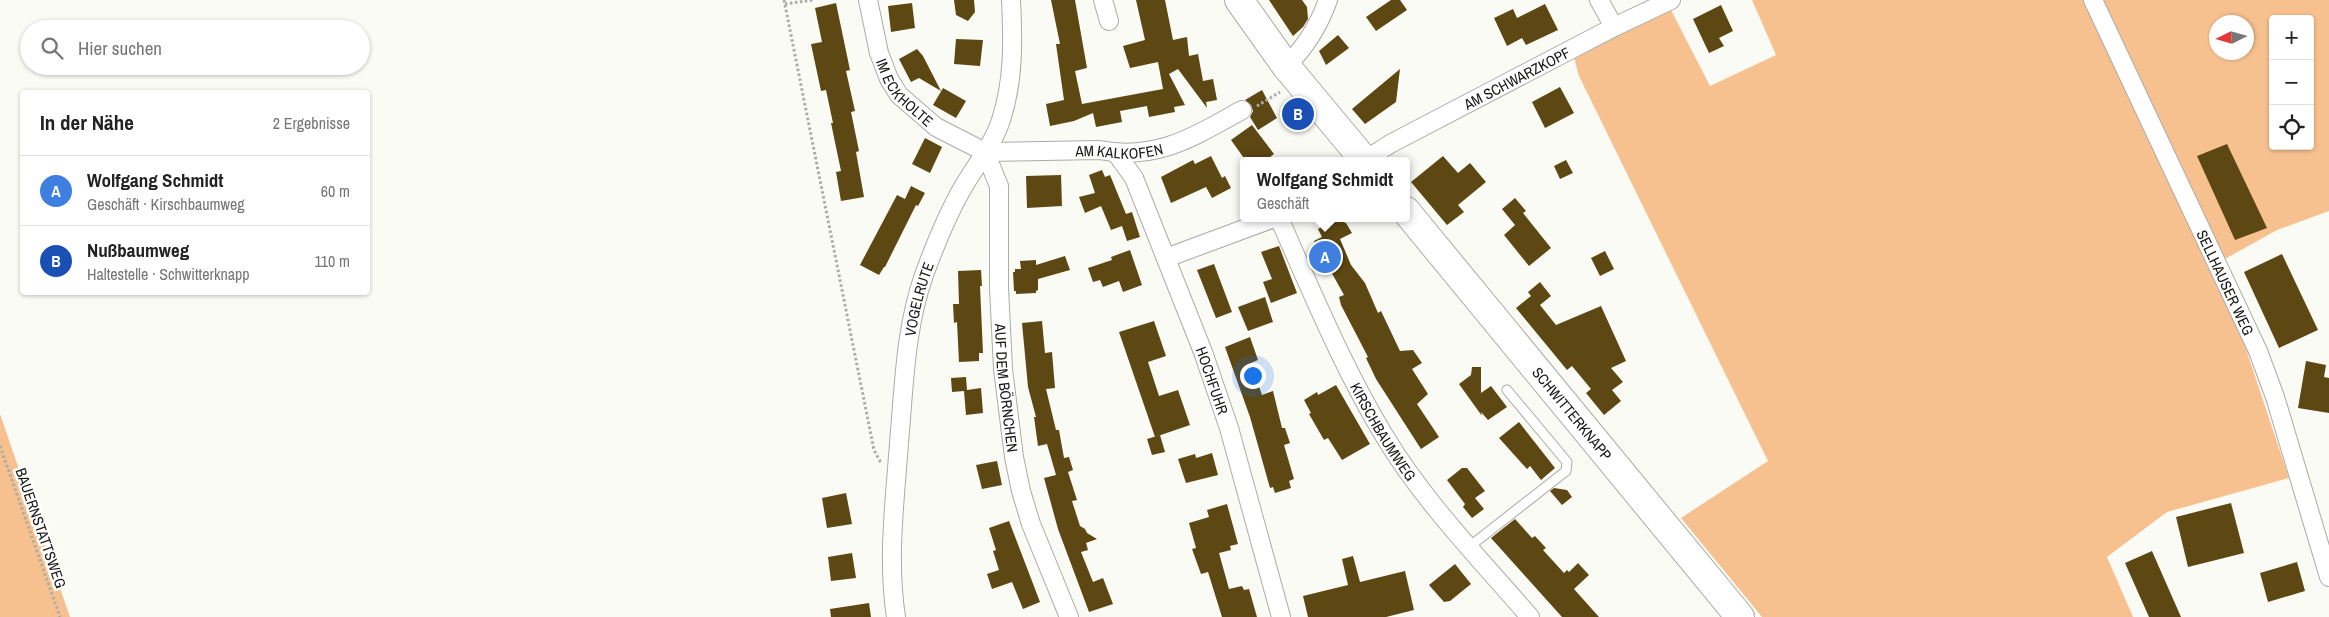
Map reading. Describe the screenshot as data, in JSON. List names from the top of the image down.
{
  "streets": {
    "main road": ["SCHWITTERKNAPP"],
    "street": [
      "AM SCHWARZKOPF",
      "IM ECKHOLTE",
      "AM KALKOFEN",
      "SELLHAUSER WEG",
      "VOGELRUTE",
      "HOCHFUHR",
      "AUF DEM BÖRNCHEN",
      "KIRSCHBAUMWEG"
    ],
    "path": ["BAUERNSTATTSWEG"]
  },
  "crossings": [
    ["IM ECKHOLTE", "AM KALKOFEN"],
    ["IM ECKHOLTE", "VOGELRUTE"],
    ["IM ECKHOLTE", "AUF DEM BÖRNCHEN"],
    ["AM KALKOFEN", "VOGELRUTE"],
    ["AM KALKOFEN", "HOCHFUHR"],
    ["AM KALKOFEN", "AUF DEM BÖRNCHEN"],
    ["VOGELRUTE", "AUF DEM BÖRNCHEN"]
  ],
  "north": "left",
  "page": {
    "map_buttons": ["+", "−"],
    "search": "Hier suchen",
    "heading": ["In der Nähe", "2 Ergebnisse"],
    "pins": ["B", "A"],
    "list": [
      {
        "mark": "A",
        "name": "Wolfgang Schmidt",
        "note": "Geschäft · Kirschbaumweg",
        "value": "60 m"
      },
      {
        "mark": "B",
        "name": "Nußbaumweg",
        "note": "Haltestelle · Schwitterknapp",
        "value": "110 m"
      }
    ],
    "popup": ["Wolfgang Schmidt", "Geschäft"]
  }
}
